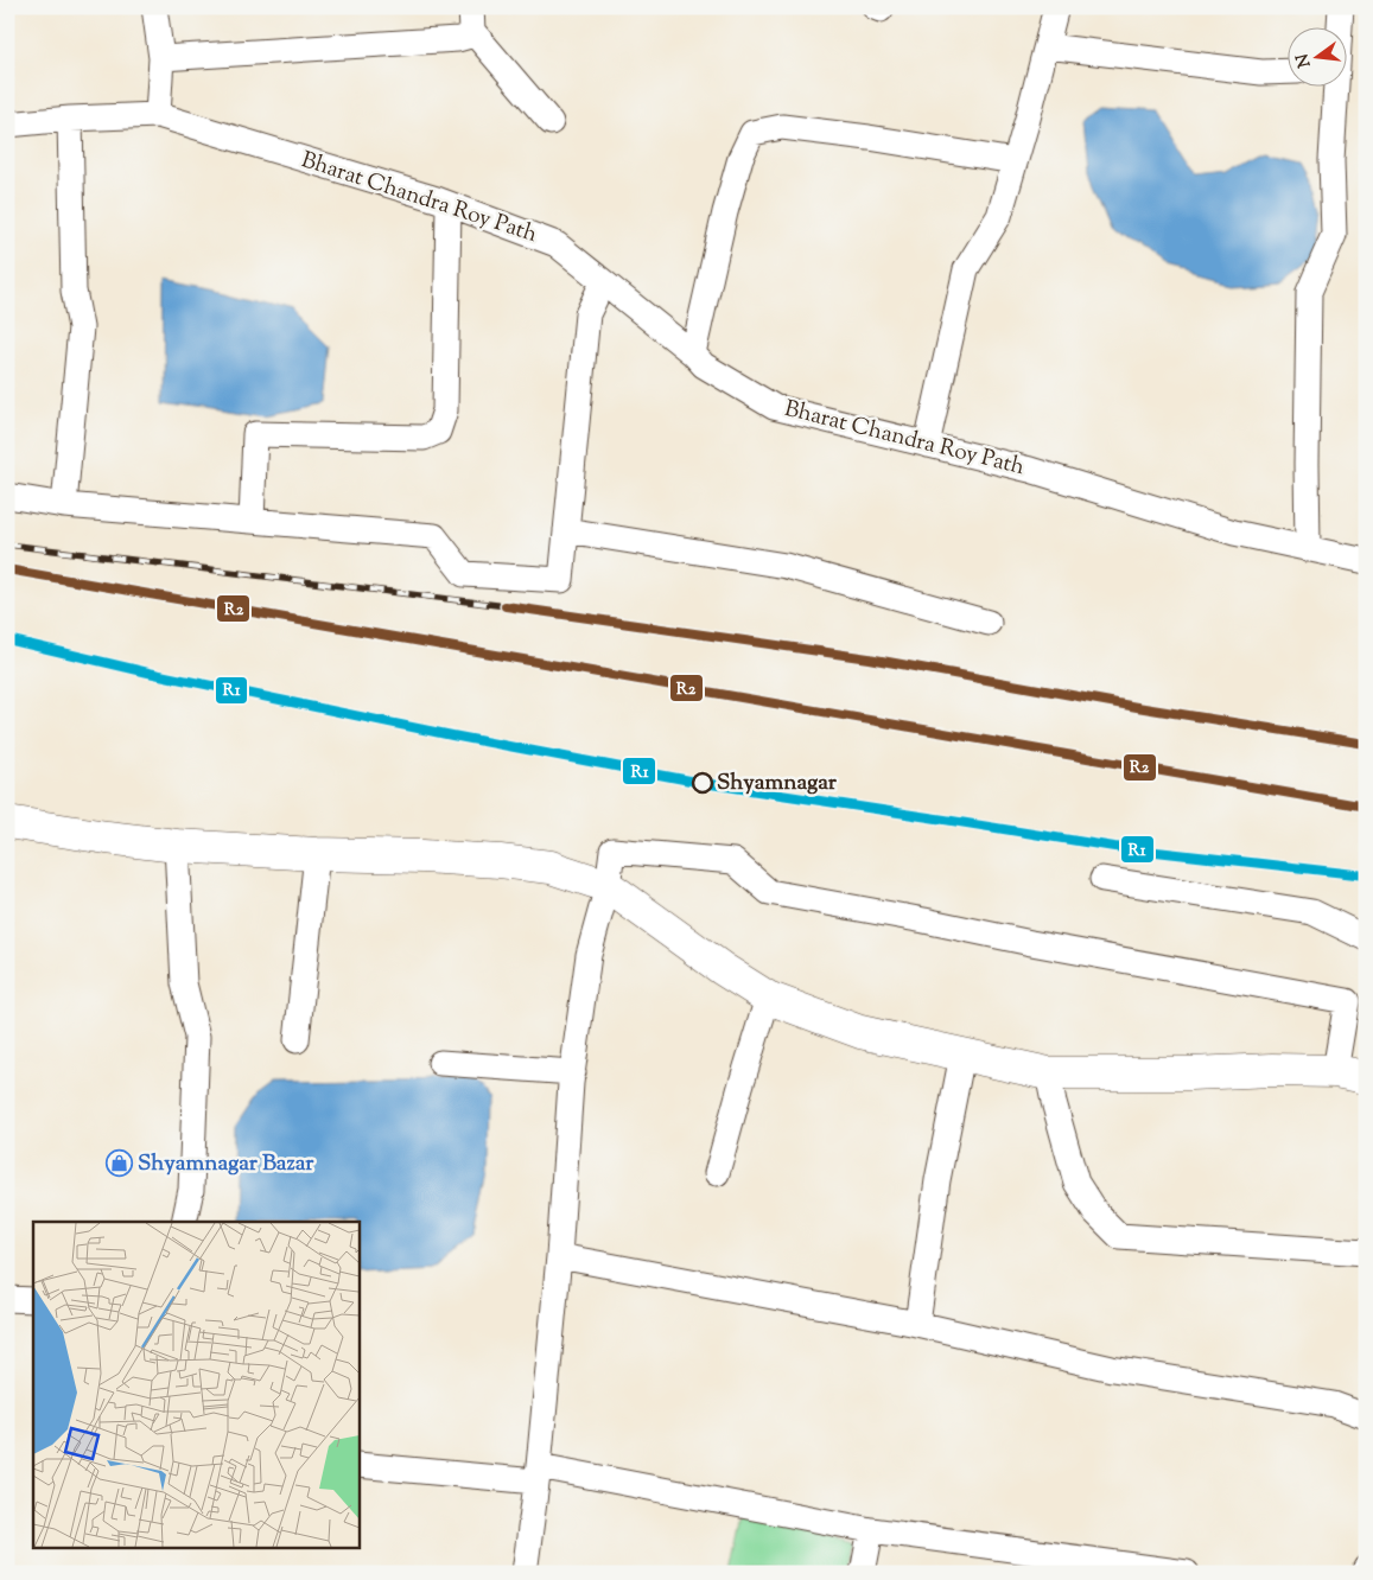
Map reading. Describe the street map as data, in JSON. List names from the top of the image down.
{
  "streets": {
    "street": ["Bharat Chandra Roy Path"]
  },
  "places": {
    "other": ["Shyamnagar"],
    "shop": ["Shyamnagar Bazar"]
  },
  "lines": ["transit line R2", "transit line R1"],
  "north": "left"
}
